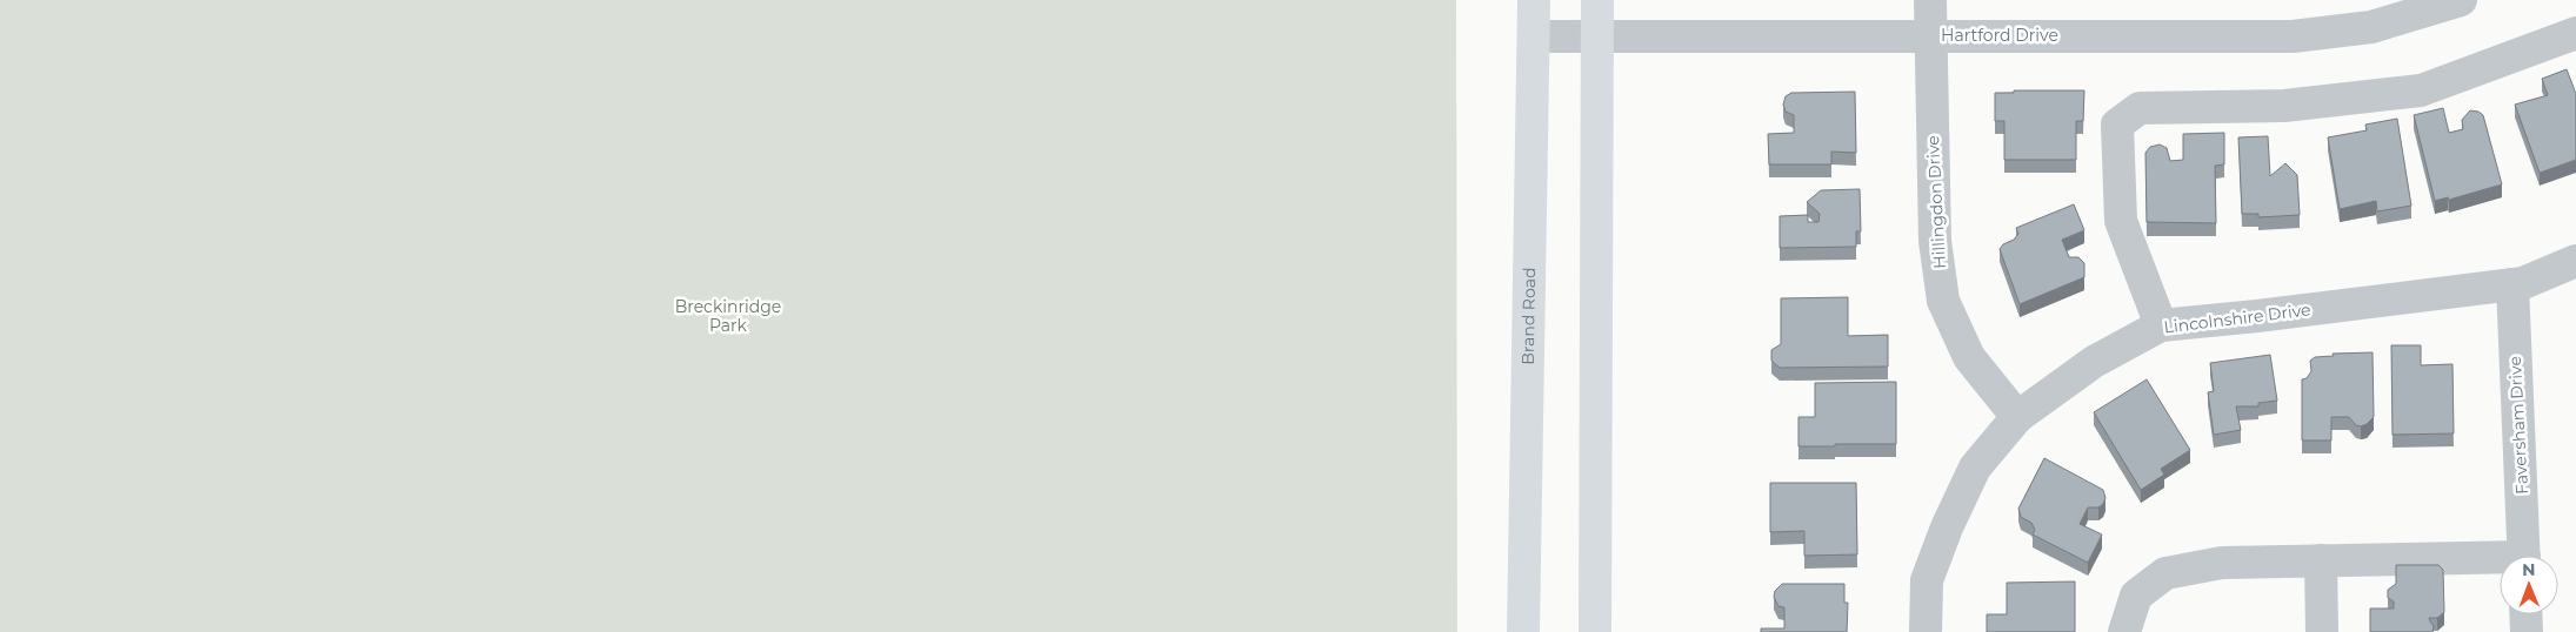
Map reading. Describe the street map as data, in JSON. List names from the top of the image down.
{
  "streets": {
    "main road": ["Brand Road"],
    "street": [
      "Hartford Drive",
      "Hillingdon Drive",
      "Lincolnshire Drive",
      "Faversham Drive"
    ]
  },
  "crossings": [
    ["Hartford Drive", "Hillingdon Drive"],
    ["Hartford Drive", "Brand Road"],
    ["Hillingdon Drive", "Lincolnshire Drive"],
    ["Lincolnshire Drive", "Faversham Drive"]
  ],
  "parks": ["Breckinridge Park"],
  "north": "top"
}
